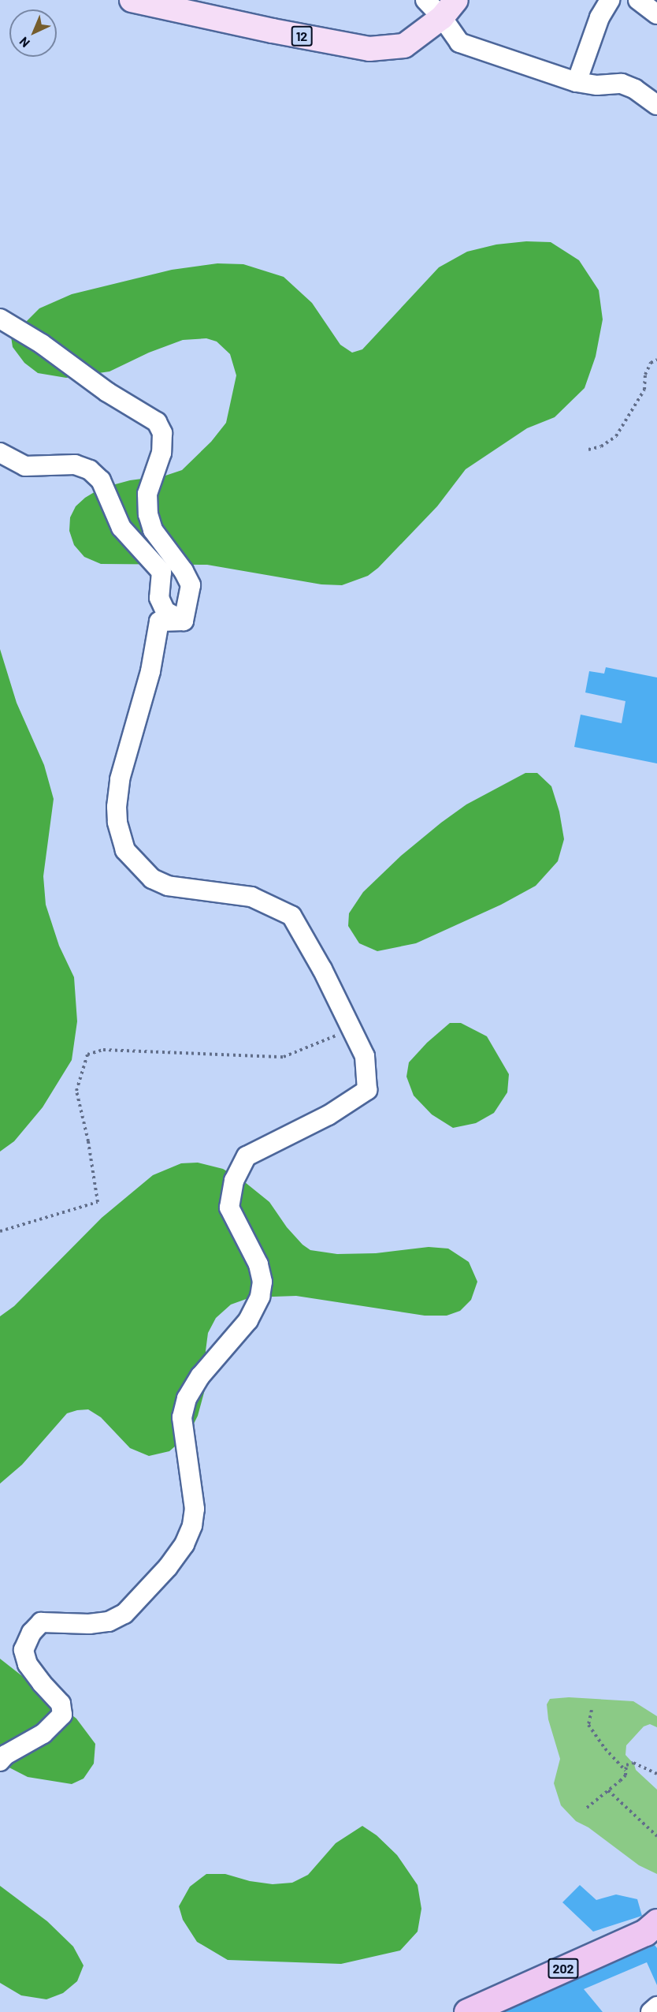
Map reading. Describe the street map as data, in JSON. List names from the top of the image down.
{
  "streets": {
    "highway": ["202"],
    "main road": ["12"]
  },
  "north": "bottom left"
}
